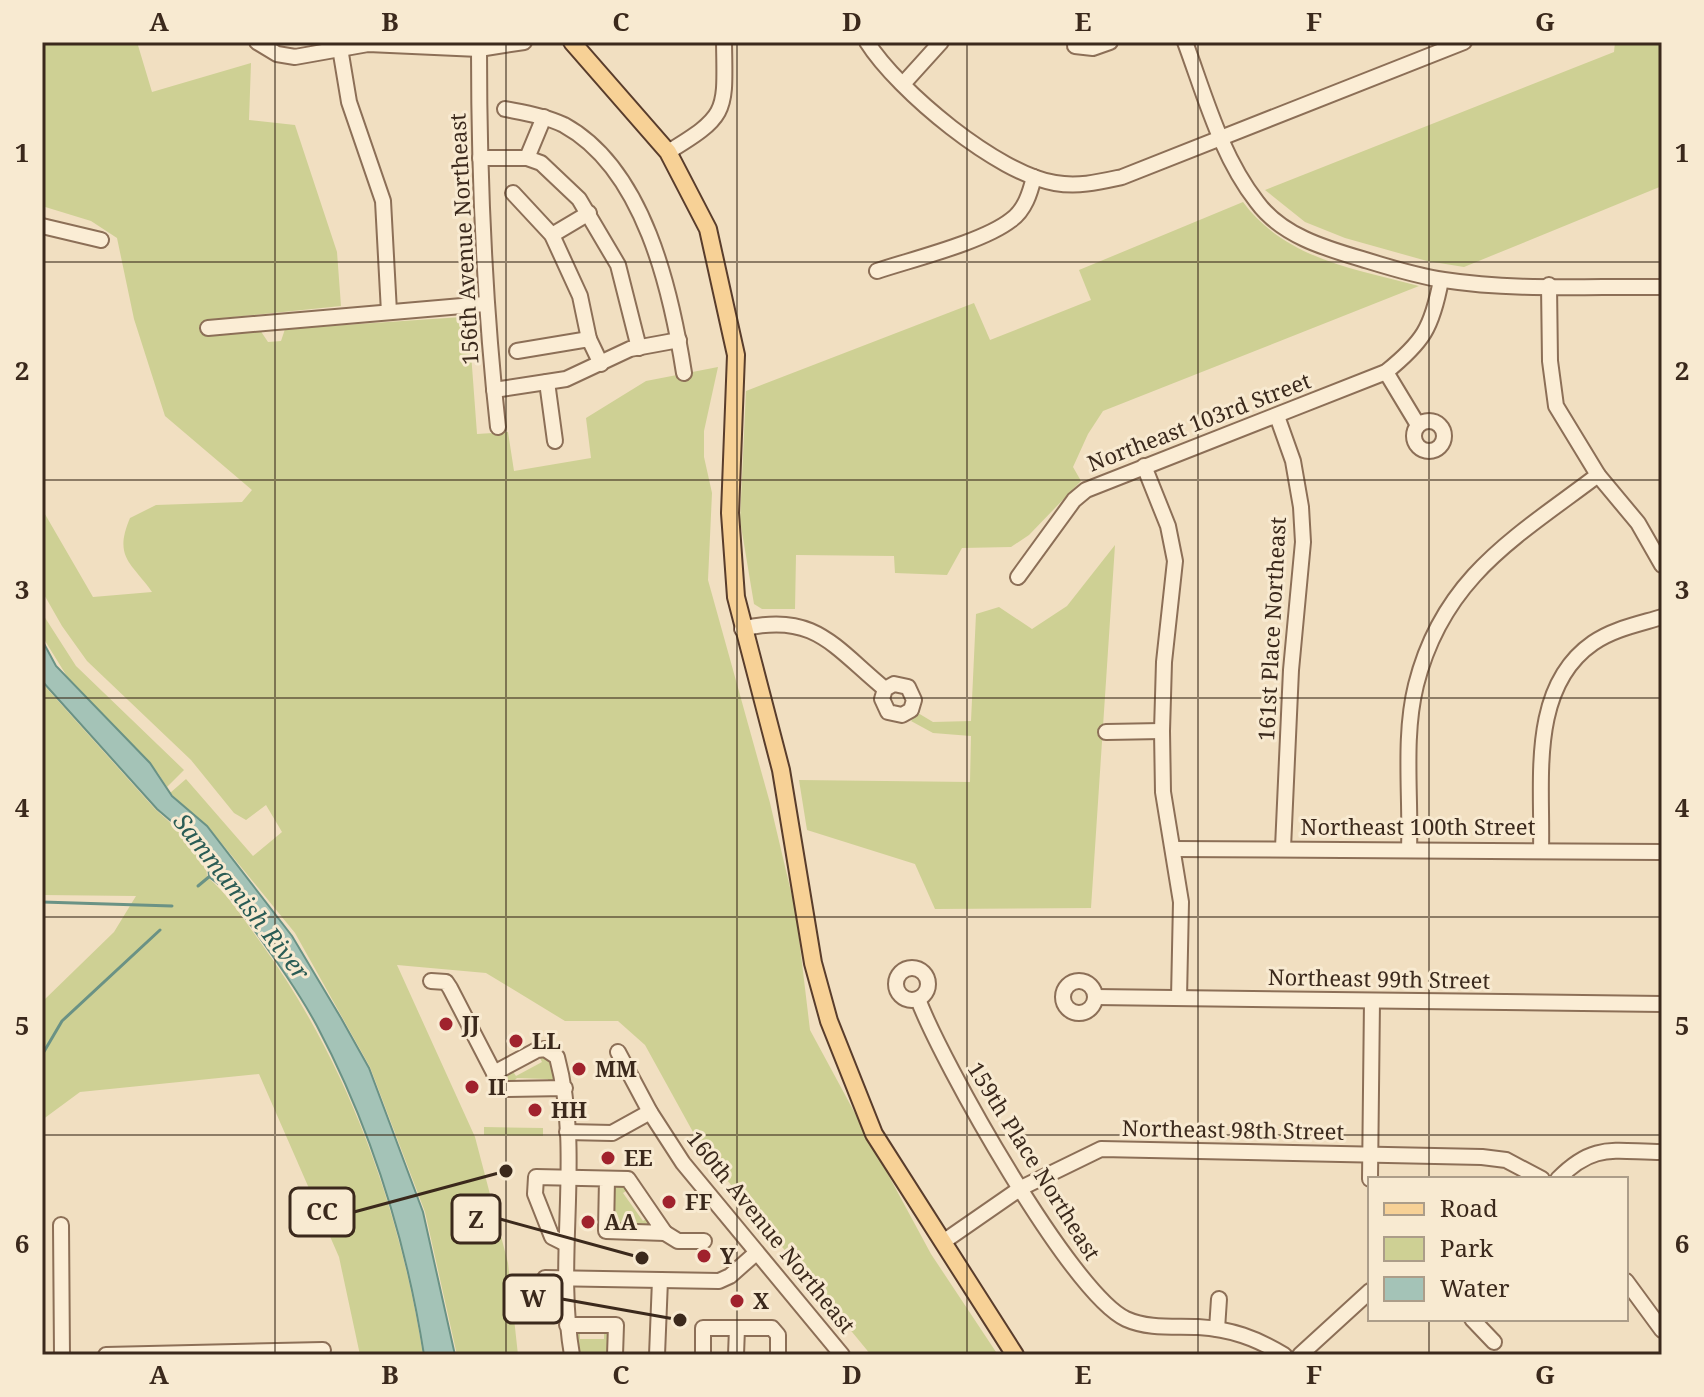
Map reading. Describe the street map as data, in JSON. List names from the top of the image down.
{
  "streets": {
    "street": [
      "156th Avenue Northeast",
      "Northeast 103rd Street",
      "161st Place Northeast",
      "Northeast 100th Street",
      "Northeast 99th Street",
      "Northeast 98th Street",
      "159th Place Northeast",
      "160th Avenue Northeast"
    ]
  },
  "crossings": [
    ["Northeast 103rd Street", "161st Place Northeast"],
    ["161st Place Northeast", "Northeast 100th Street"],
    ["Northeast 98th Street", "159th Place Northeast"]
  ],
  "water": ["Sammamish River"],
  "places": [
    "JJ",
    "LL",
    "MM",
    "II",
    "HH",
    "EE",
    "CC",
    "FF",
    "AA",
    "Y",
    "Z",
    "X",
    "W"
  ],
  "legend": ["Road", "Park", "Water"],
  "grid": {
    "columns": [
      "A",
      "B",
      "C",
      "D",
      "E",
      "F",
      "G"
    ],
    "rows": [
      "1",
      "2",
      "3",
      "4",
      "5",
      "6"
    ]
  }
}
